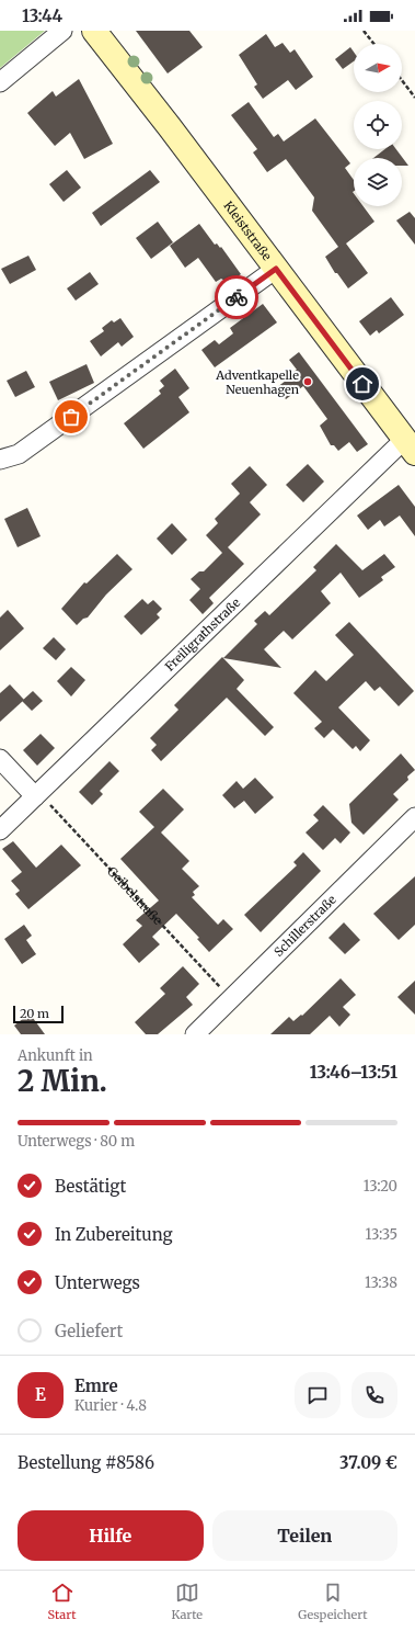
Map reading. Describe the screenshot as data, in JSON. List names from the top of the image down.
{
  "streets": {
    "street": ["Kleiststraße", "Freiligrathstraße", "Schillerstraße"],
    "path": ["Geibelstraße"]
  },
  "crossings": [
    ["Kleiststraße", "Freiligrathstraße"],
    ["Freiligrathstraße", "Geibelstraße"],
    ["Geibelstraße", "Schillerstraße"]
  ],
  "places": ["Adventkapelle Neuenhagen"],
  "scale_bar": "20 m",
  "north": "right",
  "page": {
    "status": "13:44",
    "scale": "20 m",
    "heading": ["2 Min.", "Ankunft in", "13:46–13:51"],
    "panel": [
      "Emre",
      "Kurier · 4.8",
      "Bestellung #8586",
      "37.09 €"
    ],
    "bar": "Unterwegs · 80 m",
    "list": [
      ["Bestätigt", "13:20"],
      ["In Zubereitung", "13:35"],
      ["Unterwegs", "13:38"],
      "Geliefert"
    ],
    "round": "E",
    "buttons": ["Hilfe", "Teilen"],
    "tabs": ["Start", "Karte", "Gespeichert"]
  }
}
